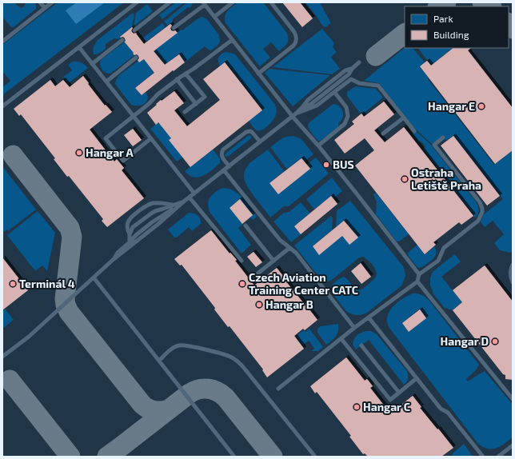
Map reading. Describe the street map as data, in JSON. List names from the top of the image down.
{
  "places": [
    "Hangar E",
    "Hangar A",
    "BUS",
    "Ostraha Letiště Praha",
    "Terminál 4",
    "Czech Aviation Training Center CATC",
    "Hangar B",
    "Hangar D",
    "Hangar C"
  ],
  "legend": ["Park", "Building"]
}
